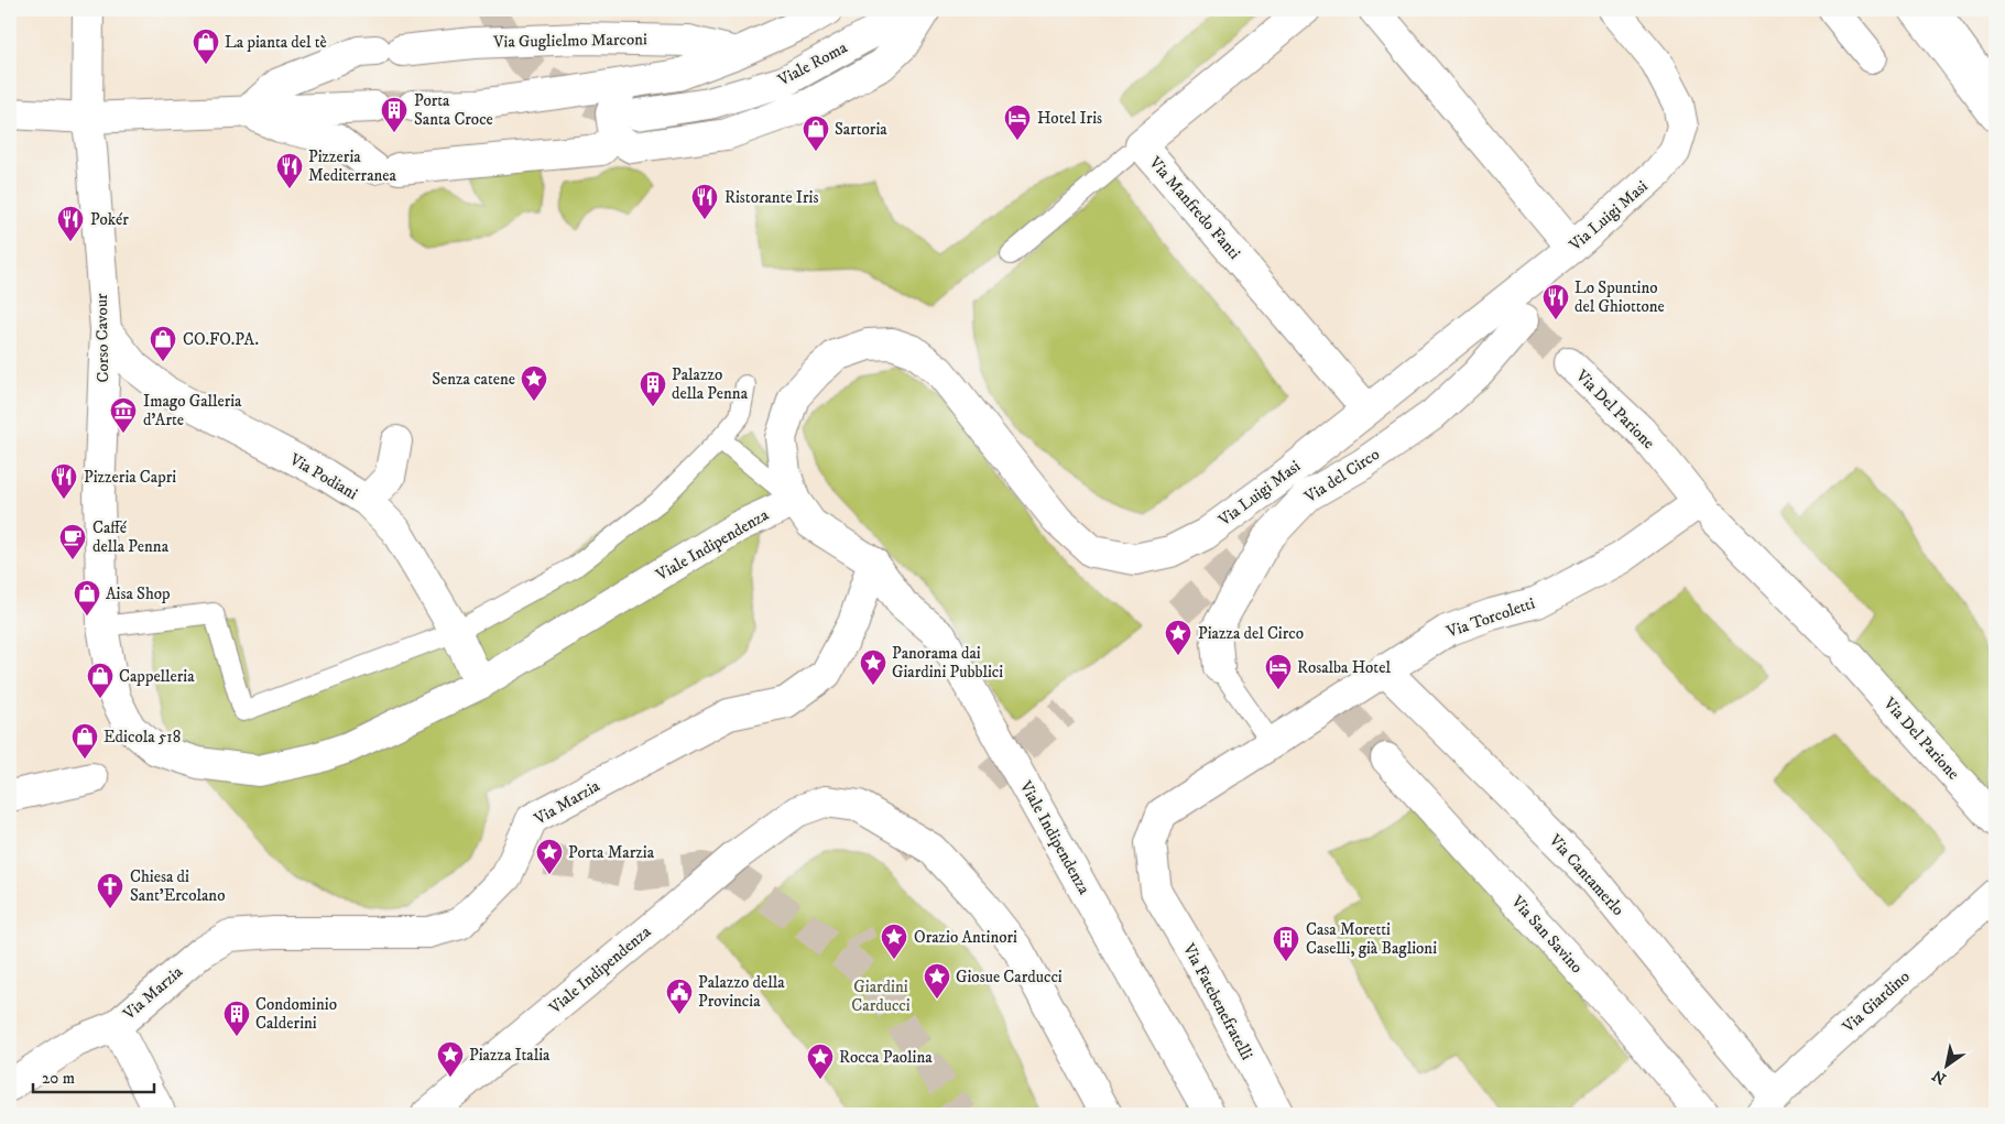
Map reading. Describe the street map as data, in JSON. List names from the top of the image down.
{
  "streets": {
    "street": [
      "Via Guglielmo Marconi",
      "Viale Roma",
      "Via Manfredo Fanti",
      "Via Luigi Masi",
      "Corso Cavour",
      "Via Del Parione",
      "Via del Circo",
      "Via Podiani",
      "Viale Indipendenza",
      "Via Torcoletti",
      "Via Marzia",
      "Via Cantamerlo",
      "Via San Savino",
      "Via Fatebenefratelli",
      "Via Giardino"
    ]
  },
  "crossings": [
    ["Via Manfredo Fanti", "Via Luigi Masi"],
    ["Via Luigi Masi", "Via del Circo"],
    ["Via Luigi Masi", "Viale Indipendenza"],
    ["Corso Cavour", "Via Podiani"],
    ["Corso Cavour", "Viale Indipendenza"],
    ["Via Del Parione", "Via Torcoletti"],
    ["Via Podiani", "Viale Indipendenza"],
    ["Viale Indipendenza", "Via Marzia"],
    ["Via Torcoletti", "Via Cantamerlo"],
    ["Via Torcoletti", "Via Fatebenefratelli"],
    ["Via Cantamerlo", "Via Giardino"]
  ],
  "parks": ["Giardini Carducci"],
  "places": {
    "shop": [
      "La pianta del tè",
      "Sartoria",
      "CO.FO.PA.",
      "Aisa Shop",
      "Cappelleria",
      "Edicola 518"
    ],
    "building": [
      "Porta Santa Croce",
      "Palazzo della Penna",
      "Casa Moretti Caselli, già Baglioni",
      "Condominio Calderini"
    ],
    "hotel": ["Hotel Iris", "Rosalba Hotel"],
    "restaurant": [
      "Pizzeria Mediterranea",
      "Ristorante Iris",
      "Pokér",
      "Lo Spuntino del Ghiottone",
      "Pizzeria Capri"
    ],
    "place": [
      "Senza catene",
      "Piazza del Circo",
      "Panorama dai Giardini Pubblici",
      "Porta Marzia",
      "Orazio Antinori",
      "Giosue Carducci",
      "Piazza Italia",
      "Rocca Paolina"
    ],
    "museum": ["Imago Galleria d'Arte"],
    "cafe": ["Caffé della Penna"],
    "church": ["Chiesa di Sant'Ercolano"],
    "public building": ["Palazzo della Provincia"]
  },
  "scale_bar": "20 m",
  "north": "bottom left"
}
